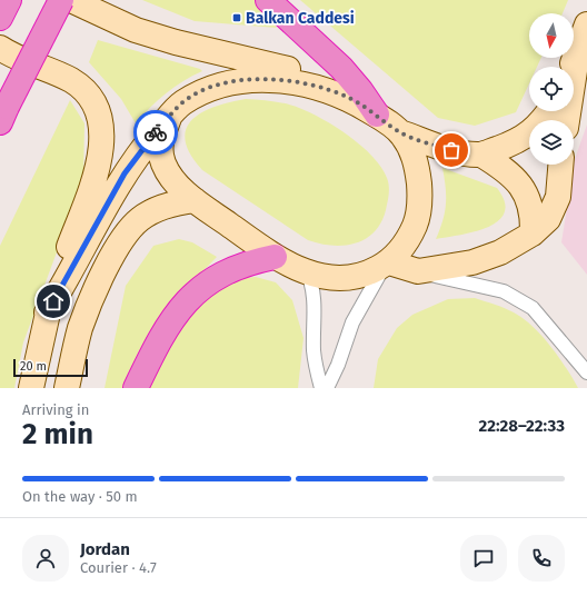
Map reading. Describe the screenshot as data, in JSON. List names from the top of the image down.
{
  "places": {
    "transit": ["Balkan Caddesi"]
  },
  "scale_bar": "20 m",
  "north": "bottom",
  "page": {
    "scale": "20 m",
    "heading": ["2 min", "Arriving in", "22:28–22:33"],
    "panel": ["Jordan", "Courier · 4.7"],
    "bar": "On the way · 50 m"
  }
}
